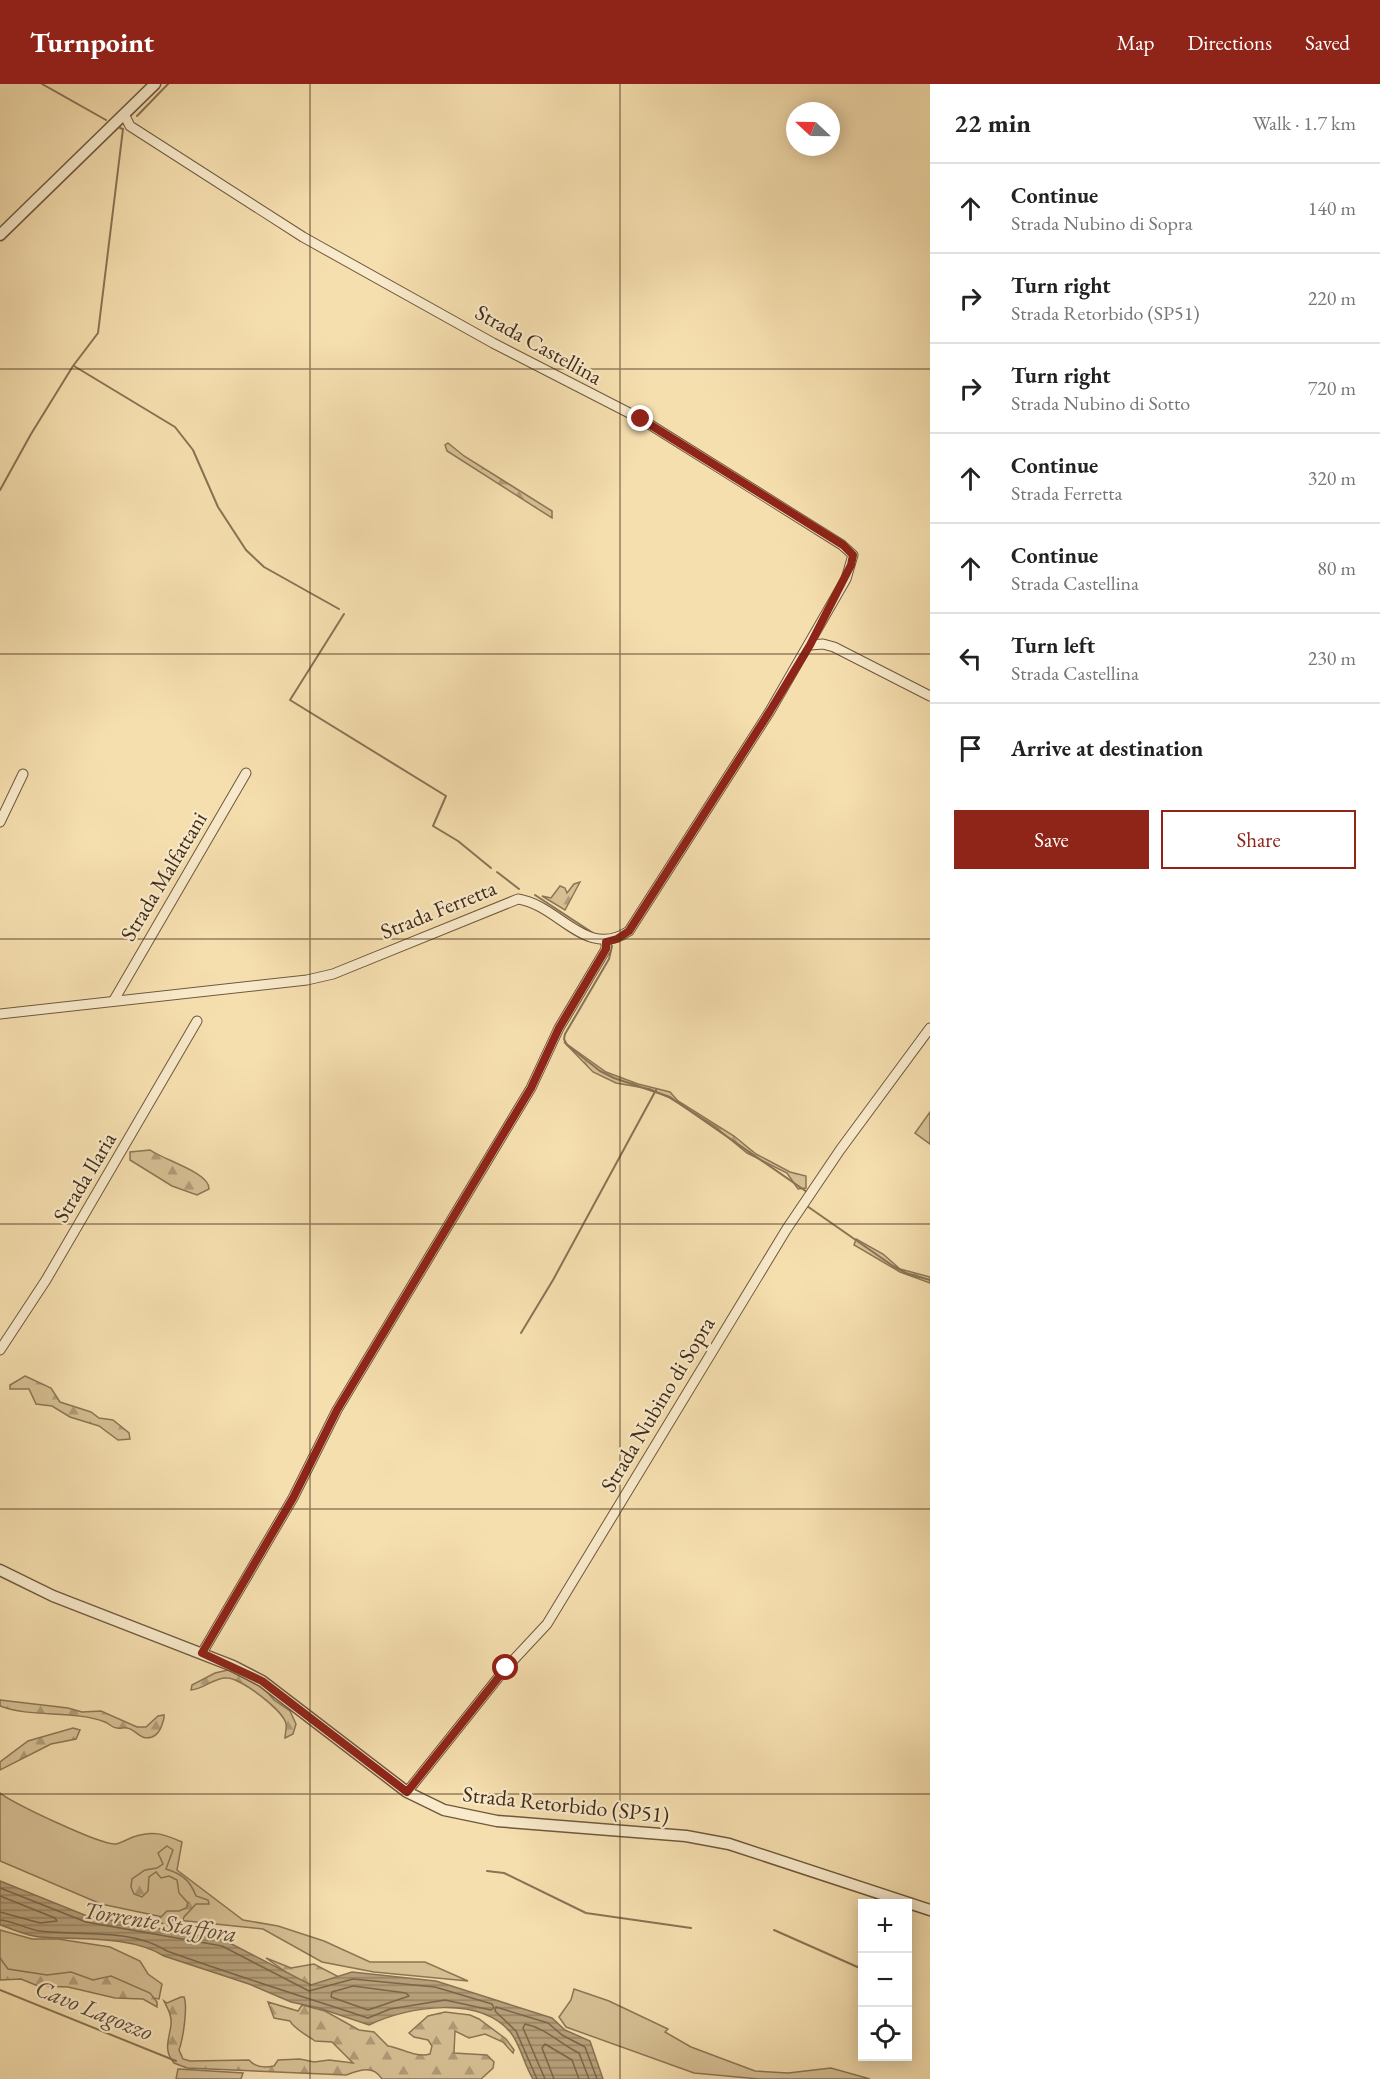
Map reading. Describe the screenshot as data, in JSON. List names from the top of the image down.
{
  "streets": {
    "street": [
      "Strada Castellina",
      "Strada Malfattani",
      "Strada Ferretta",
      "Strada Ilaria",
      "Strada Nubino di Sopra",
      "Strada Retorbido (SP51)"
    ]
  },
  "crossings": [
    ["Strada Malfattani", "Strada Ferretta"],
    ["Strada Nubino di Sopra", "Strada Retorbido (SP51)"]
  ],
  "water": ["Torrente Staffora", "Cavo Lagozzo"],
  "north": "left",
  "page": {
    "header": "Turnpoint",
    "nav": ["Map", "Directions", "Saved"],
    "heading": ["22 min", "Walk · 1.7 km"],
    "list": [
      ["Continue", "Strada Nubino di Sopra", "140 m"],
      ["Turn right", "Strada Retorbido (SP51)", "220 m"],
      ["Turn right", "Strada Nubino di Sotto", "720 m"],
      ["Continue", "Strada Ferretta", "320 m"],
      ["Continue", "Strada Castellina", "80 m"],
      ["Turn left", "Strada Castellina", "230 m"],
      "Arrive at destination"
    ],
    "buttons": ["Save", "Share"],
    "map_buttons": ["+", "−"]
  }
}
